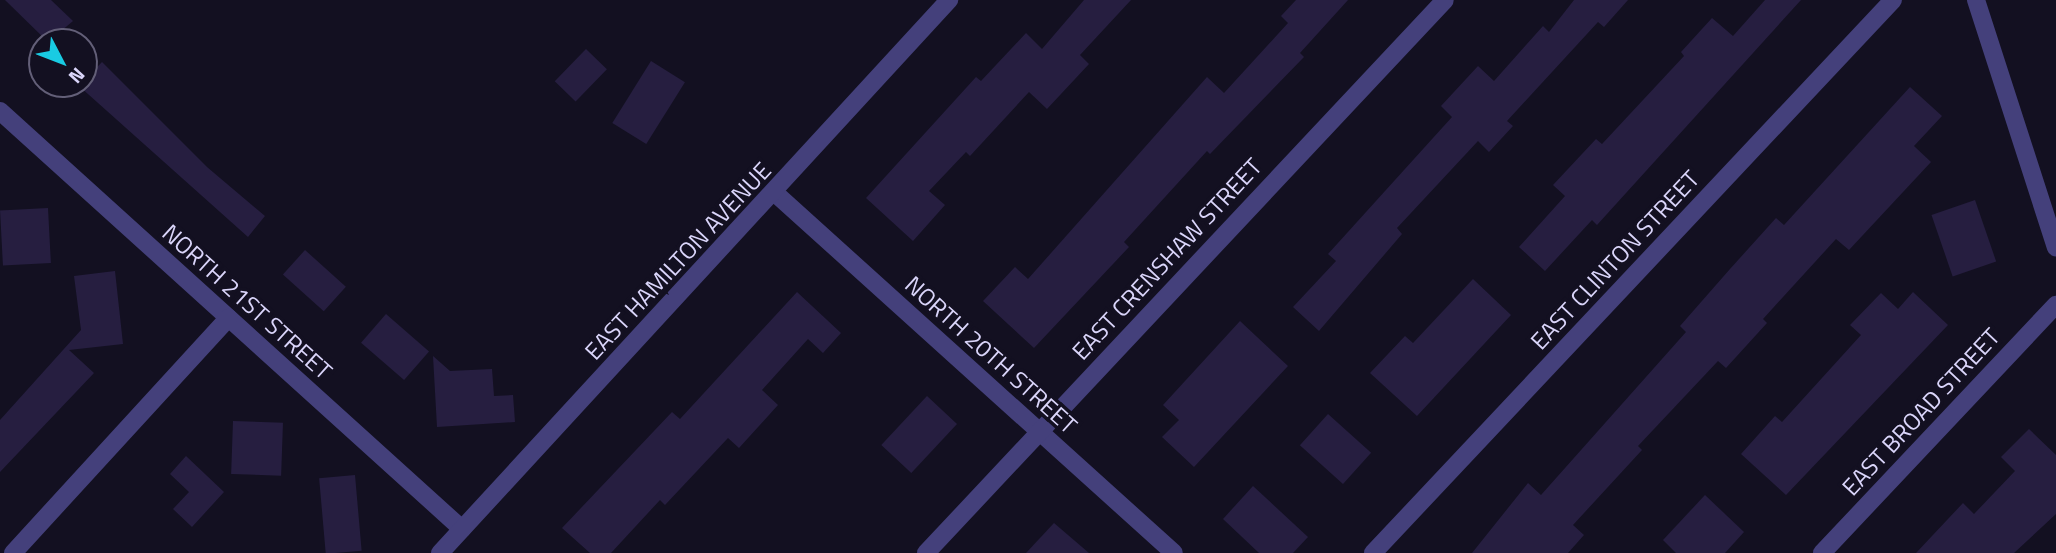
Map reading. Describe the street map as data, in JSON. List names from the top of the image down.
{
  "streets": {
    "street": [
      "EAST CRENSHAW STREET",
      "EAST CLINTON STREET",
      "EAST HAMILTON AVENUE",
      "NORTH 21ST STREET",
      "NORTH 20TH STREET",
      "EAST BROAD STREET"
    ]
  },
  "crossings": [
    ["EAST CRENSHAW STREET", "NORTH 20TH STREET"],
    ["EAST HAMILTON AVENUE", "NORTH 21ST STREET"],
    ["EAST HAMILTON AVENUE", "NORTH 20TH STREET"]
  ],
  "north": "bottom right"
}
